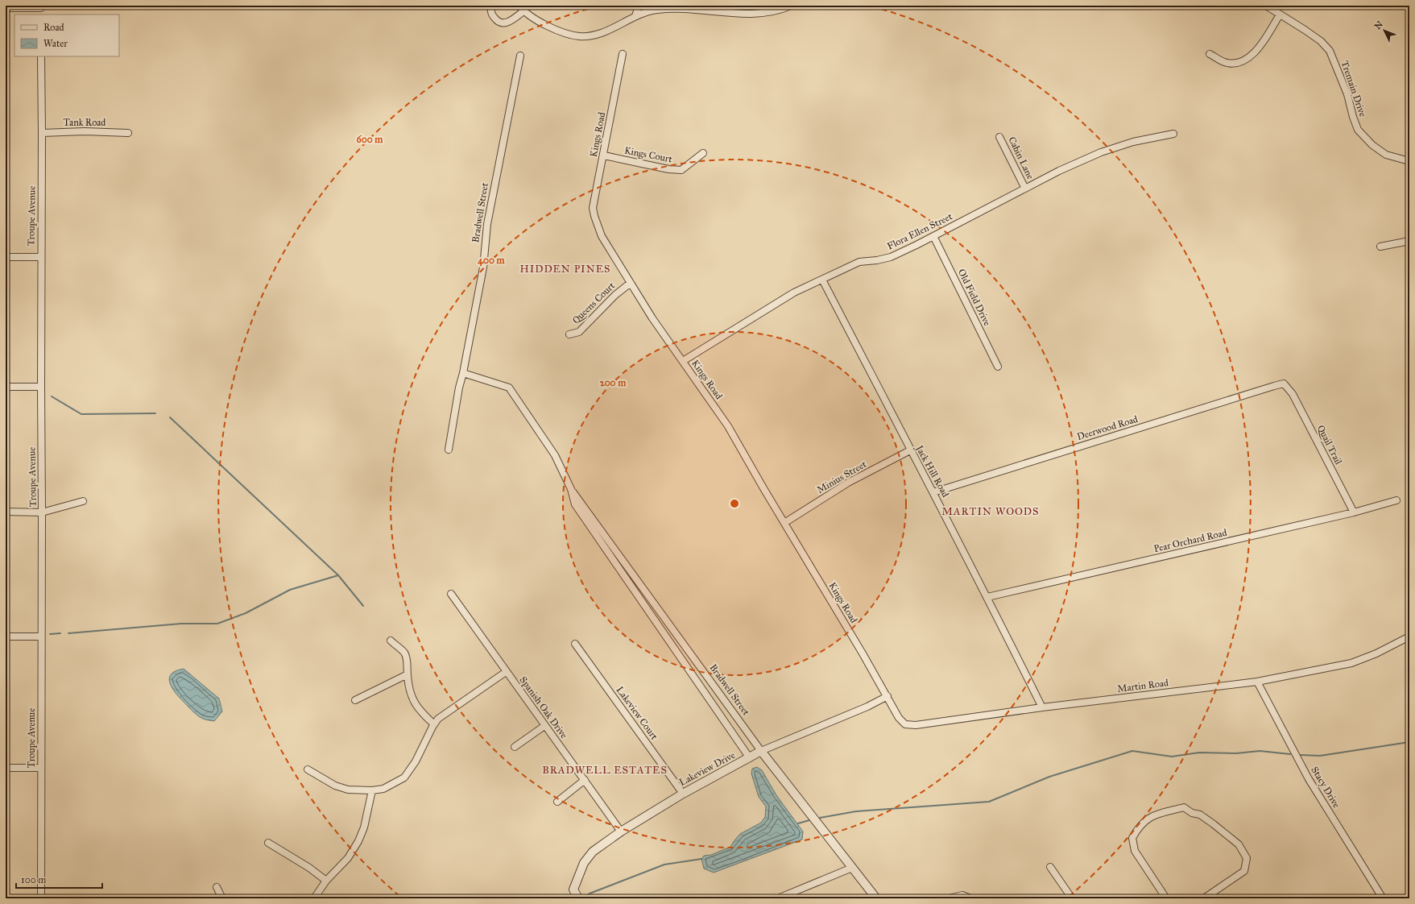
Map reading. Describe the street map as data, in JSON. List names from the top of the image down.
{
  "streets": {
    "street": [
      "Tremain Drive",
      "Tank Road",
      "Kings Road",
      "Kings Court",
      "Cabin Lane",
      "Bradwell Street",
      "Troupe Avenue",
      "Flora Ellen Street",
      "Old Field Drive",
      "Queens Court",
      "Deerwood Road",
      "Quail Trail",
      "Jack Hill Road",
      "Minius Street",
      "Pear Orchard Road",
      "Martin Road",
      "Spanish Oak Drive",
      "Lakeview Court",
      "Lakeview Drive",
      "Stacy Drive"
    ]
  },
  "crossings": [
    ["Tank Road", "Troupe Avenue"],
    ["Kings Road", "Kings Court"],
    ["Kings Road", "Flora Ellen Street"],
    ["Kings Road", "Queens Court"],
    ["Kings Road", "Minius Street"],
    ["Kings Road", "Martin Road"],
    ["Kings Road", "Lakeview Drive"],
    ["Cabin Lane", "Flora Ellen Street"],
    ["Bradwell Street", "Lakeview Drive"],
    ["Flora Ellen Street", "Old Field Drive"],
    ["Flora Ellen Street", "Jack Hill Road"],
    ["Deerwood Road", "Quail Trail"],
    ["Deerwood Road", "Jack Hill Road"],
    ["Quail Trail", "Pear Orchard Road"],
    ["Jack Hill Road", "Minius Street"],
    ["Jack Hill Road", "Pear Orchard Road"],
    ["Jack Hill Road", "Martin Road"],
    ["Martin Road", "Lakeview Drive"],
    ["Martin Road", "Stacy Drive"],
    ["Spanish Oak Drive", "Lakeview Drive"],
    ["Lakeview Court", "Lakeview Drive"]
  ],
  "districts": ["HIDDEN PINES", "MARTIN WOODS", "BRADWELL ESTATES"],
  "legend": ["Road", "Water"],
  "scale_bar": "100 m",
  "north": "top left",
  "rings": ["600 m", "400 m", "200 m"]
}
